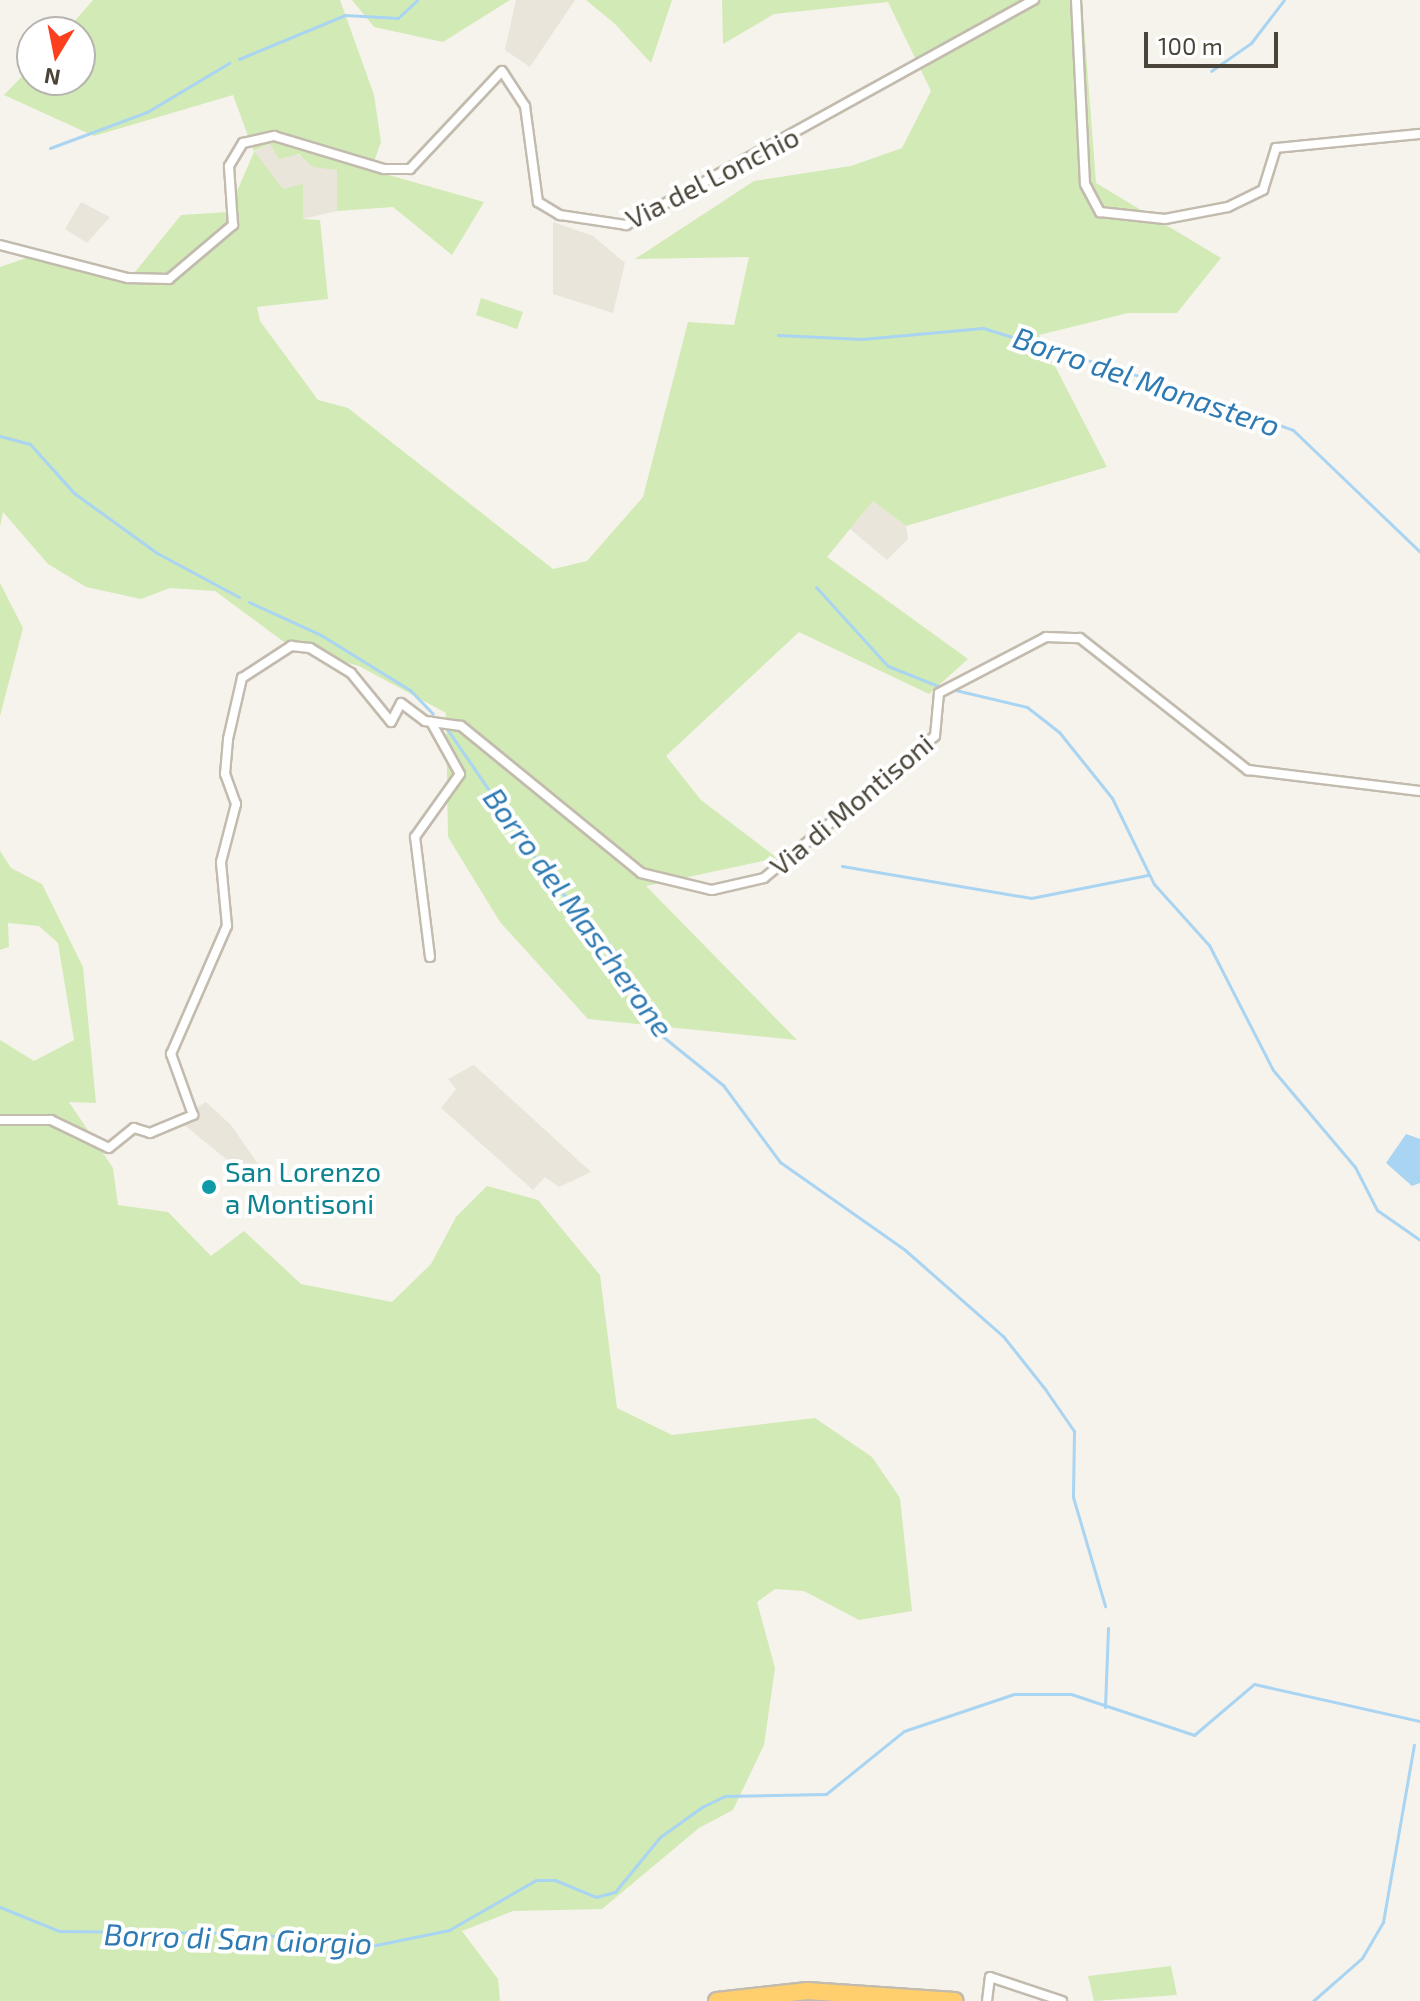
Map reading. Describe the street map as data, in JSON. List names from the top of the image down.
{
  "streets": {
    "street": ["Via del Lonchio", "Via di Montisoni"]
  },
  "water": ["Borro del Monastero", "Borro del Mascherone", "Borro di San Giorgio"],
  "places": ["San Lorenzo a Montisoni"],
  "scale_bar": "100 m",
  "north": "bottom"
}
